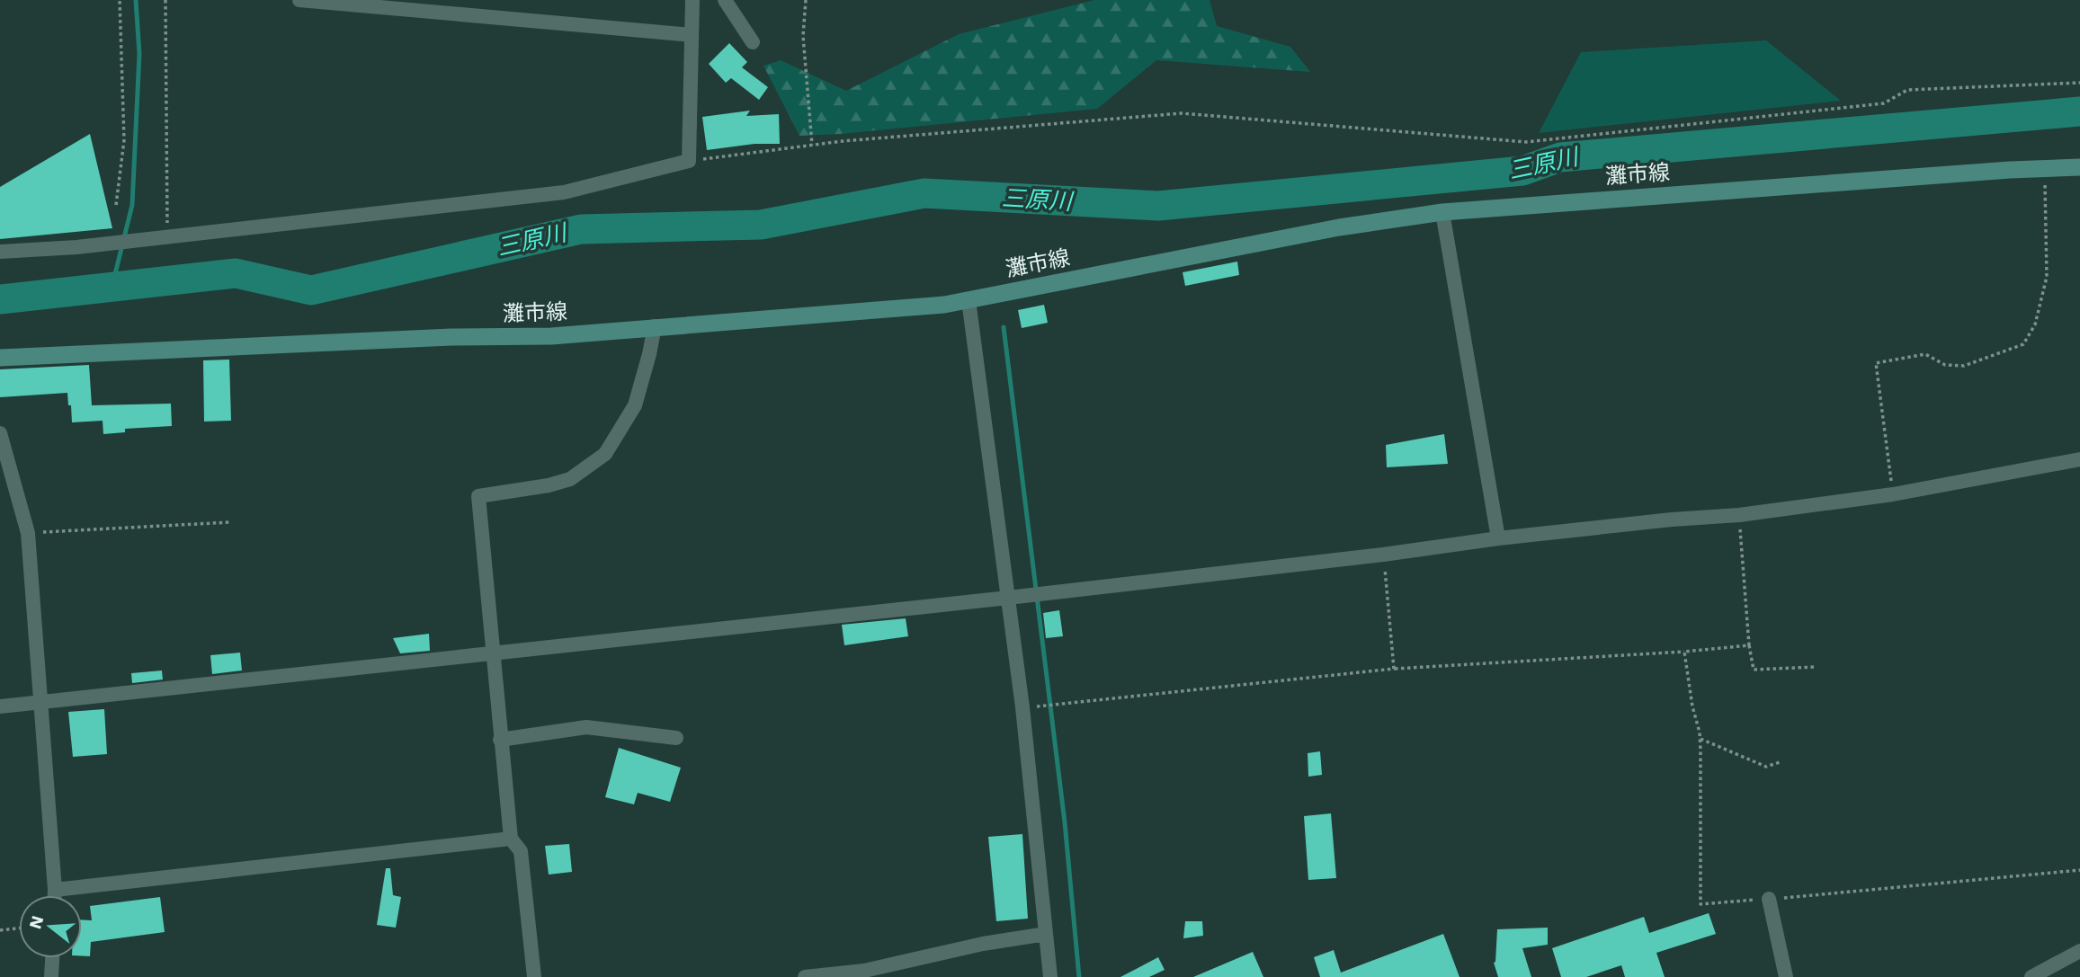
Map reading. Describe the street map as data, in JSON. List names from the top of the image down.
{
  "streets": {
    "main road": ["灘市線"]
  },
  "water": ["三原川"],
  "north": "left"
}
